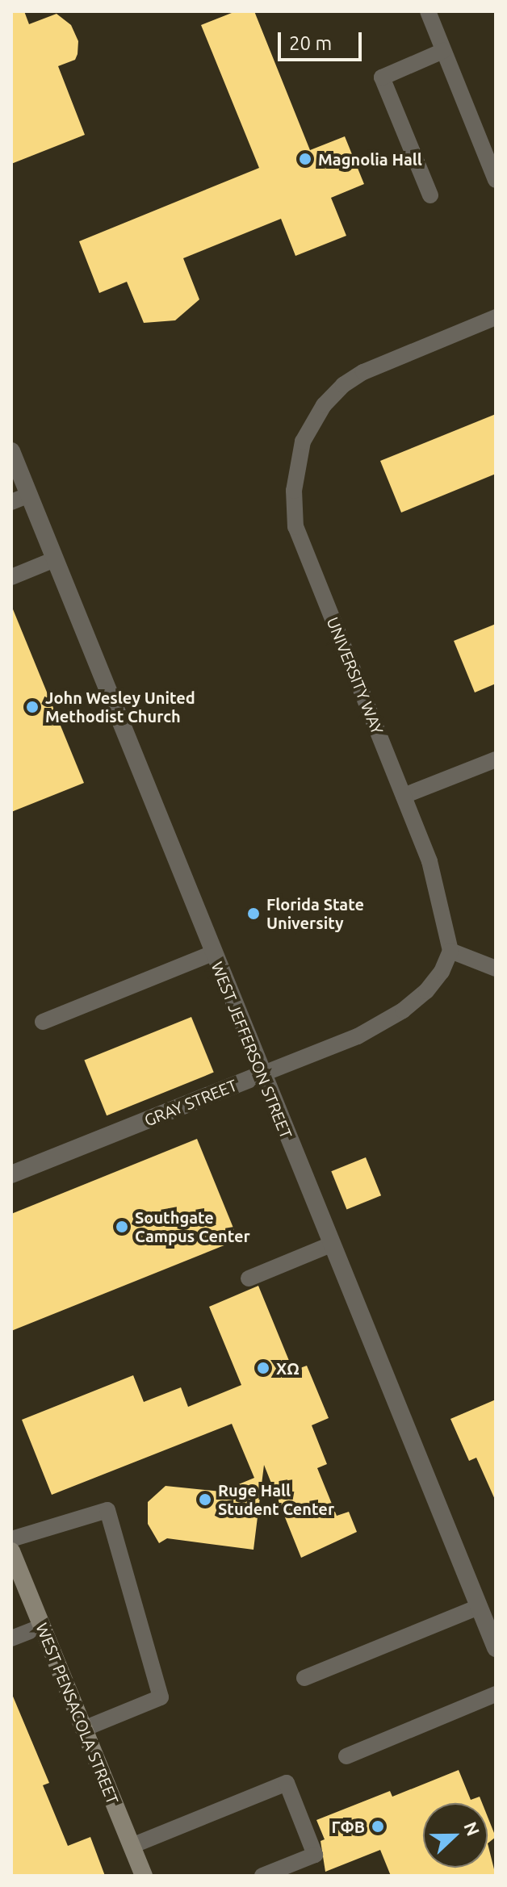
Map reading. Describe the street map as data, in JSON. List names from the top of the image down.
{
  "streets": {
    "main road": ["WEST PENSACOLA STREET"],
    "street": ["WEST JEFFERSON STREET", "GRAY STREET"],
    "lane": ["UNIVERSITY WAY"]
  },
  "crossings": [
    ["UNIVERSITY WAY", "GRAY STREET"],
    ["WEST JEFFERSON STREET", "GRAY STREET"]
  ],
  "places": [
    "Magnolia Hall",
    "John Wesley United Methodist Church",
    "Florida State University",
    "Southgate Campus Center",
    "ΧΩ",
    "Ruge Hall Student Center",
    "ΓΦΒ"
  ],
  "scale_bar": "20 m",
  "north": "right"
}
